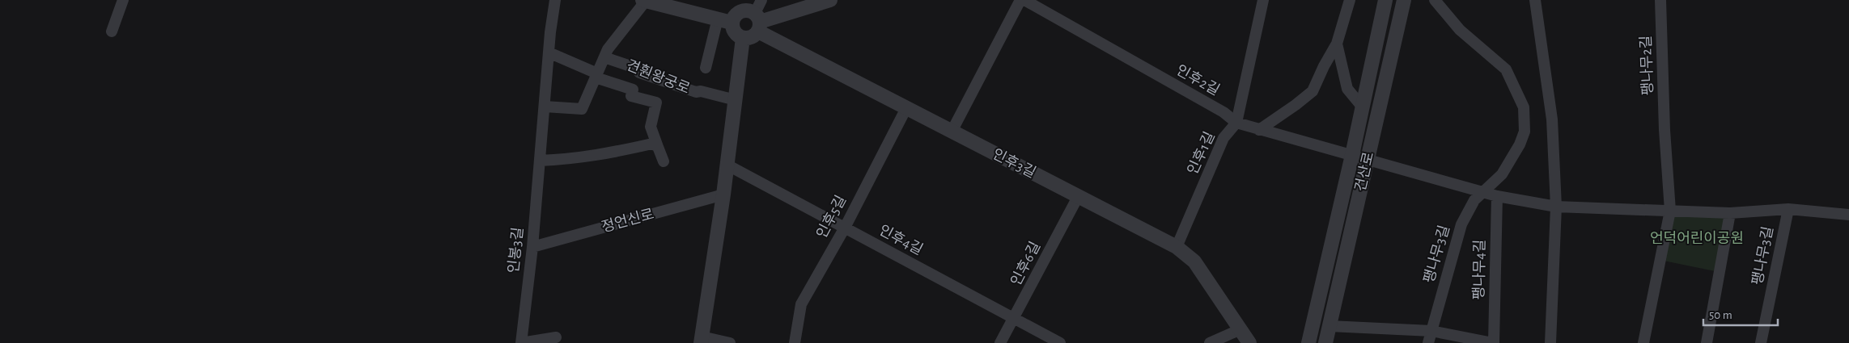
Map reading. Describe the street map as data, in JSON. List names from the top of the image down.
{
  "streets": {
    "street": [
      "팽나무2길",
      "견훤왕궁로",
      "인후2길",
      "인후1길",
      "인후3길",
      "건산로",
      "인후5길",
      "정언신로",
      "인후4길",
      "인봉3길",
      "팽나무3길",
      "인후6길",
      "팽나무4길"
    ]
  },
  "crossings": [
    ["팽나무2길", "팽나무3길"],
    ["견훤왕궁로", "인봉3길"],
    ["인후2길", "인후1길"],
    ["인후2길", "건산로"],
    ["인후2길", "팽나무3길"],
    ["인후1길", "인후3길"],
    ["인후3길", "인후5길"],
    ["인후3길", "인후6길"],
    ["건산로", "팽나무3길"],
    ["건산로", "팽나무4길"],
    ["인후5길", "인후4길"],
    ["정언신로", "인봉3길"],
    ["인후4길", "인후6길"],
    ["팽나무3길", "팽나무4길"]
  ],
  "parks": ["언덕어린이공원"],
  "scale_bar": "50 m"
}
